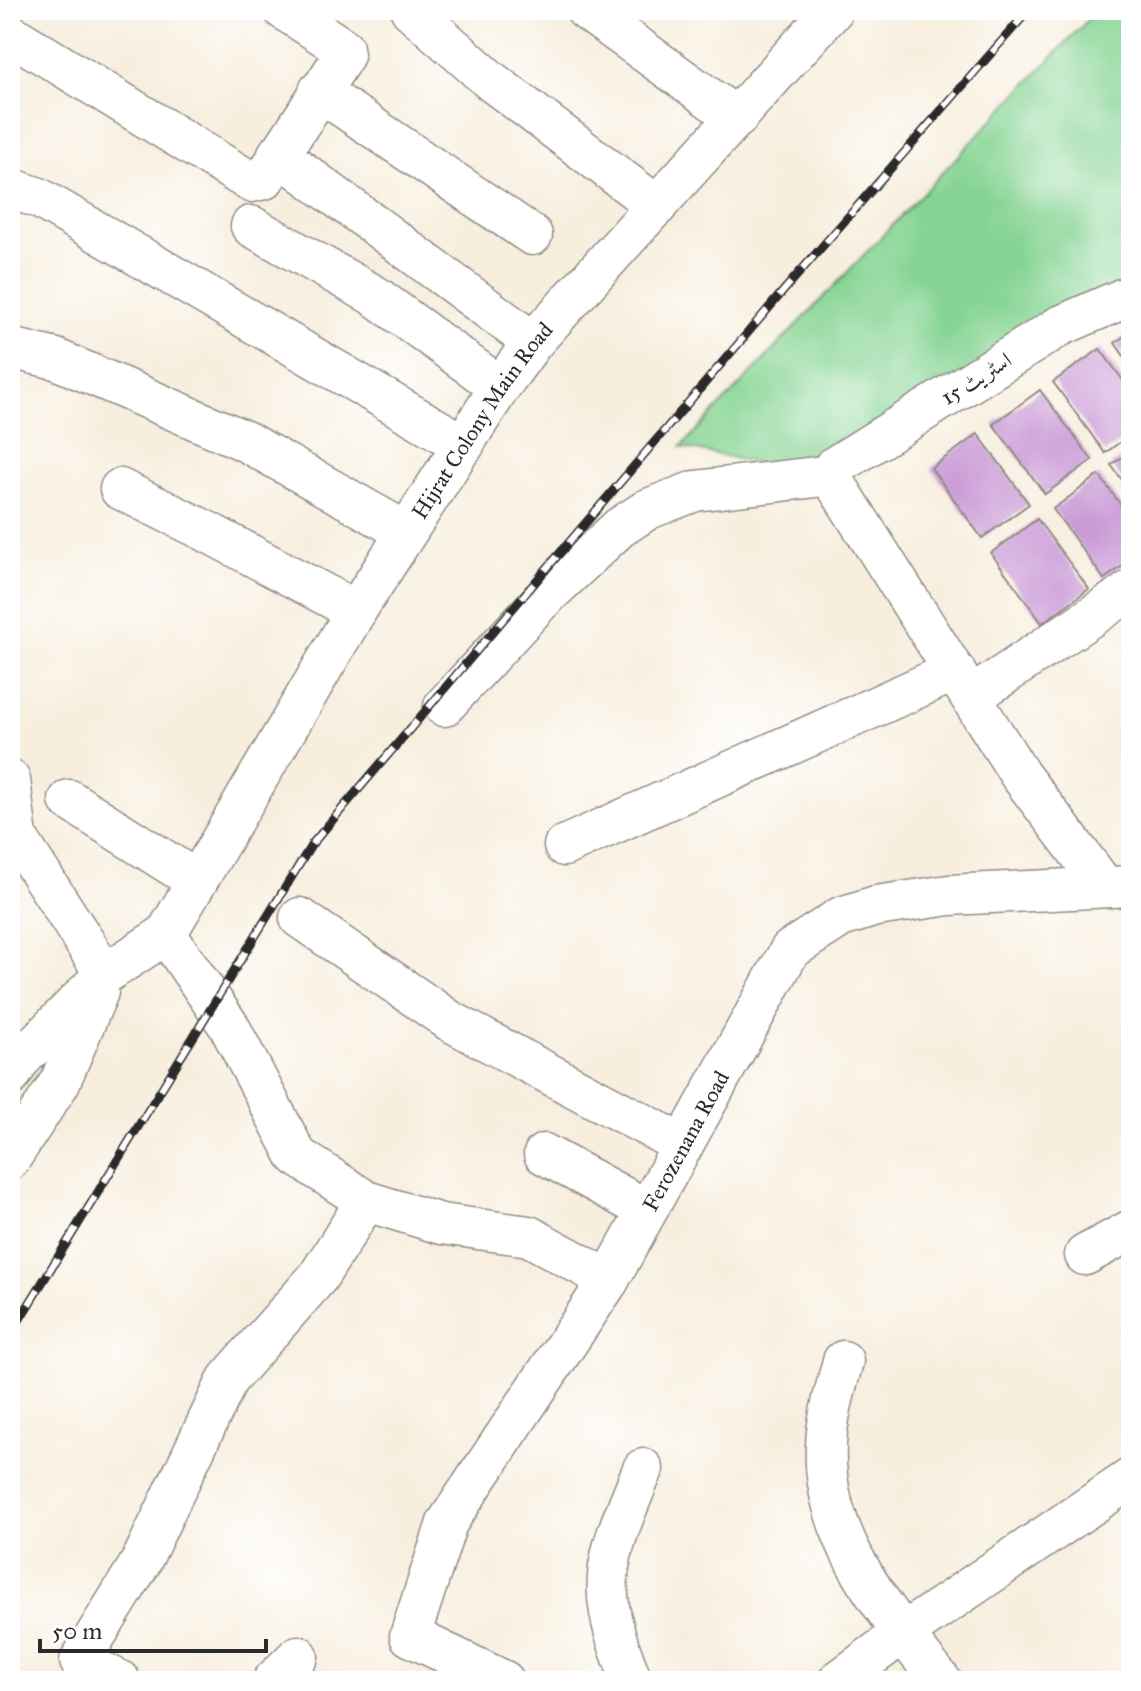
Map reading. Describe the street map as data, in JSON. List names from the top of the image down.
{
  "streets": {
    "street": ["اسٹریٹ 15", "Hijrat Colony Main Road", "Ferozenana Road"]
  },
  "scale_bar": "50 m"
}
